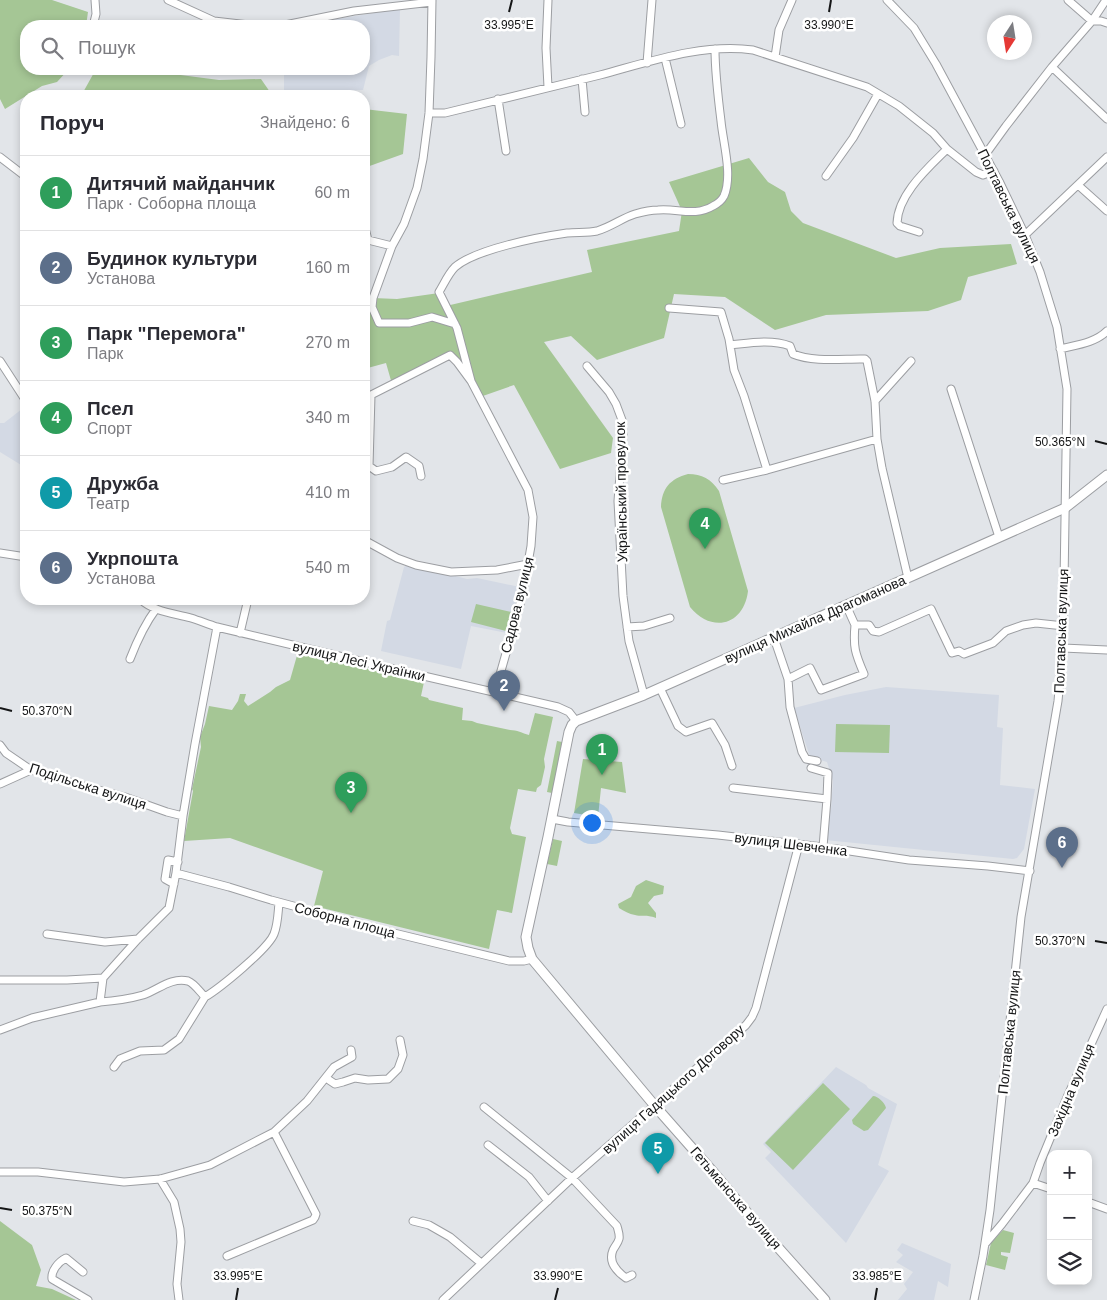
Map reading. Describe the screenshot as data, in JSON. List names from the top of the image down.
{
  "streets": {
    "street": [
      "Полтавська вулиця",
      "Український провулок",
      "Садова вулиця",
      "вулиця Михайла Драгоманова",
      "вулиця Лесі Українки",
      "Подільська вулиця",
      "вулиця Шевченка",
      "Соборна площа",
      "вулиця Гадяцького Договору",
      "Західна вулиця",
      "Гетьманська вулиця"
    ]
  },
  "crossings": [
    ["Полтавська вулиця", "вулиця Михайла Драгоманова"],
    ["Полтавська вулиця", "вулиця Шевченка"],
    ["Полтавська вулиця", "Західна вулиця"],
    ["Український провулок", "вулиця Михайла Драгоманова"],
    ["Садова вулиця", "вулиця Лесі Українки"],
    ["вулиця Михайла Драгоманова", "вулиця Лесі Українки"],
    ["вулиця Шевченка", "вулиця Гадяцького Договору"],
    ["Соборна площа", "Гетьманська вулиця"],
    ["вулиця Гадяцького Договору", "Гетьманська вулиця"]
  ],
  "north": "bottom",
  "page": {
    "search": "Пошук",
    "heading": ["Поруч", "Знайдено: 6"],
    "list": [
      {
        "mark": "1",
        "name": "Дитячий майданчик",
        "note": "Парк · Соборна площа",
        "value": "60 m"
      },
      {
        "mark": "2",
        "name": "Будинок культури",
        "note": "Установа",
        "value": "160 m"
      },
      {
        "mark": "3",
        "name": "Парк \"Перемога\"",
        "note": "Парк",
        "value": "270 m"
      },
      {
        "mark": "4",
        "name": "Псел",
        "note": "Спорт",
        "value": "340 m"
      },
      {
        "mark": "5",
        "name": "Дружба",
        "note": "Театр",
        "value": "410 m"
      },
      {
        "mark": "6",
        "name": "Укрпошта",
        "note": "Установа",
        "value": "540 m"
      }
    ],
    "pins": [
      "4",
      "2",
      "1",
      "3",
      "6",
      "5"
    ],
    "map_buttons": ["+", "−"]
  },
  "coordinates": [
    "33.995°E",
    "33.990°E",
    "50.365°N",
    "50.370°N",
    "50.375°N",
    "33.985°E"
  ]
}
